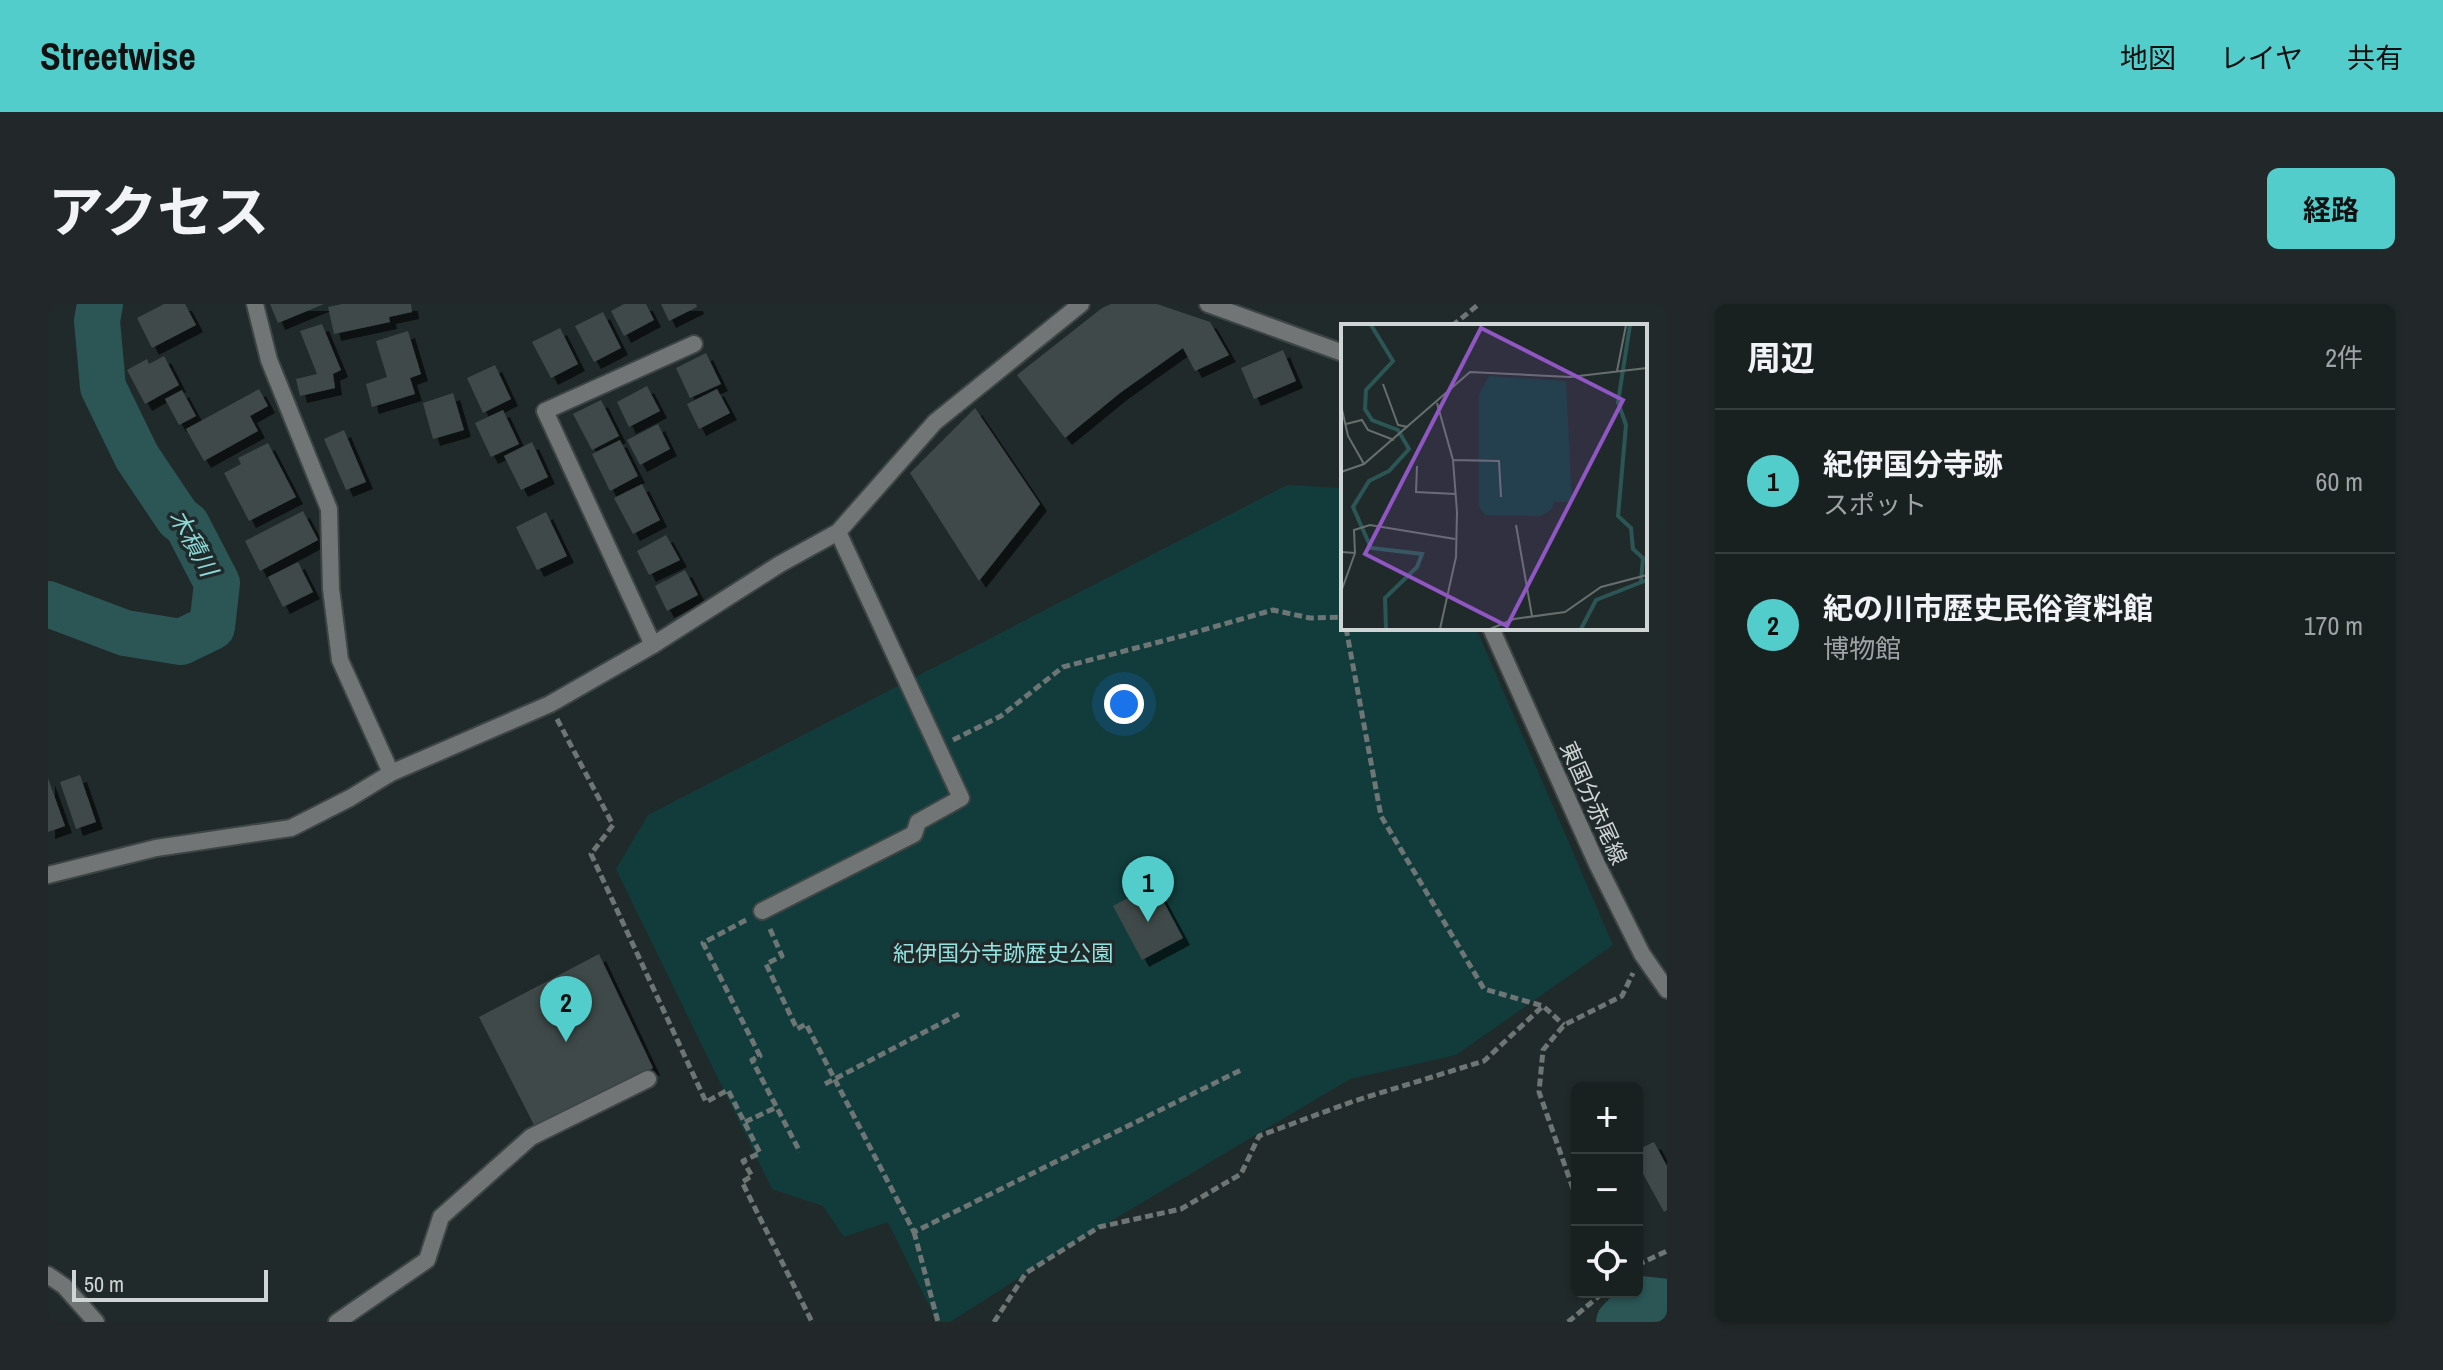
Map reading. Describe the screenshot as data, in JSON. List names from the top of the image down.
{
  "streets": {
    "street": ["東国分赤尾線"]
  },
  "water": ["木積川"],
  "parks": ["紀伊国分寺跡歴史公園"],
  "scale_bar": "50 m",
  "page": {
    "header": "Streetwise",
    "nav": ["地図", "レイヤ", "共有"],
    "title": "アクセス",
    "buttons": "経路",
    "heading": ["周辺", "2件"],
    "list": [
      {
        "mark": "1",
        "name": "紀伊国分寺跡",
        "note": "スポット",
        "value": "60 m"
      },
      {
        "mark": "2",
        "name": "紀の川市歴史民俗資料館",
        "note": "博物館",
        "value": "170 m"
      }
    ],
    "pins": ["1", "2"],
    "map_buttons": ["+", "−"],
    "scale": "50 m"
  }
}
